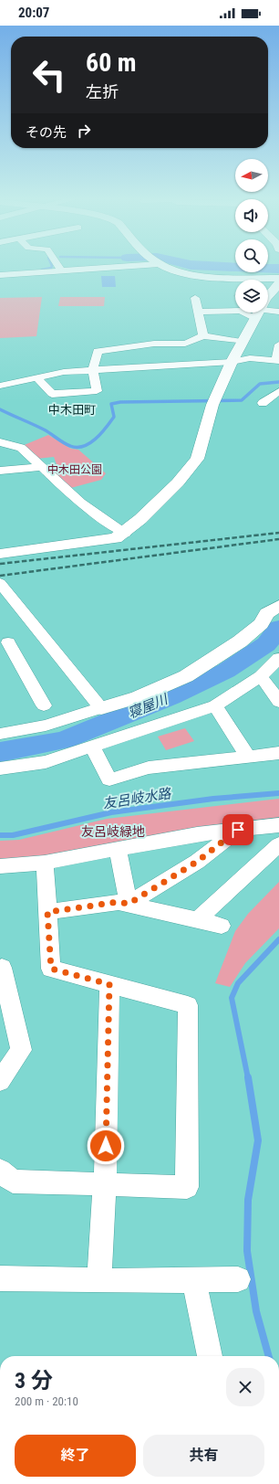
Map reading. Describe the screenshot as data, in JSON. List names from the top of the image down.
{
  "districts": ["中木田町"],
  "water": ["寝屋川", "友呂岐水路"],
  "parks": ["中木田公園", "友呂岐緑地"],
  "north": "left",
  "page": {
    "status": "20:07",
    "turn": ["60 m", "左折"],
    "then": "その先",
    "heading": ["3 分", "200 m · 20:10"],
    "buttons": ["終了", "共有"]
  }
}
